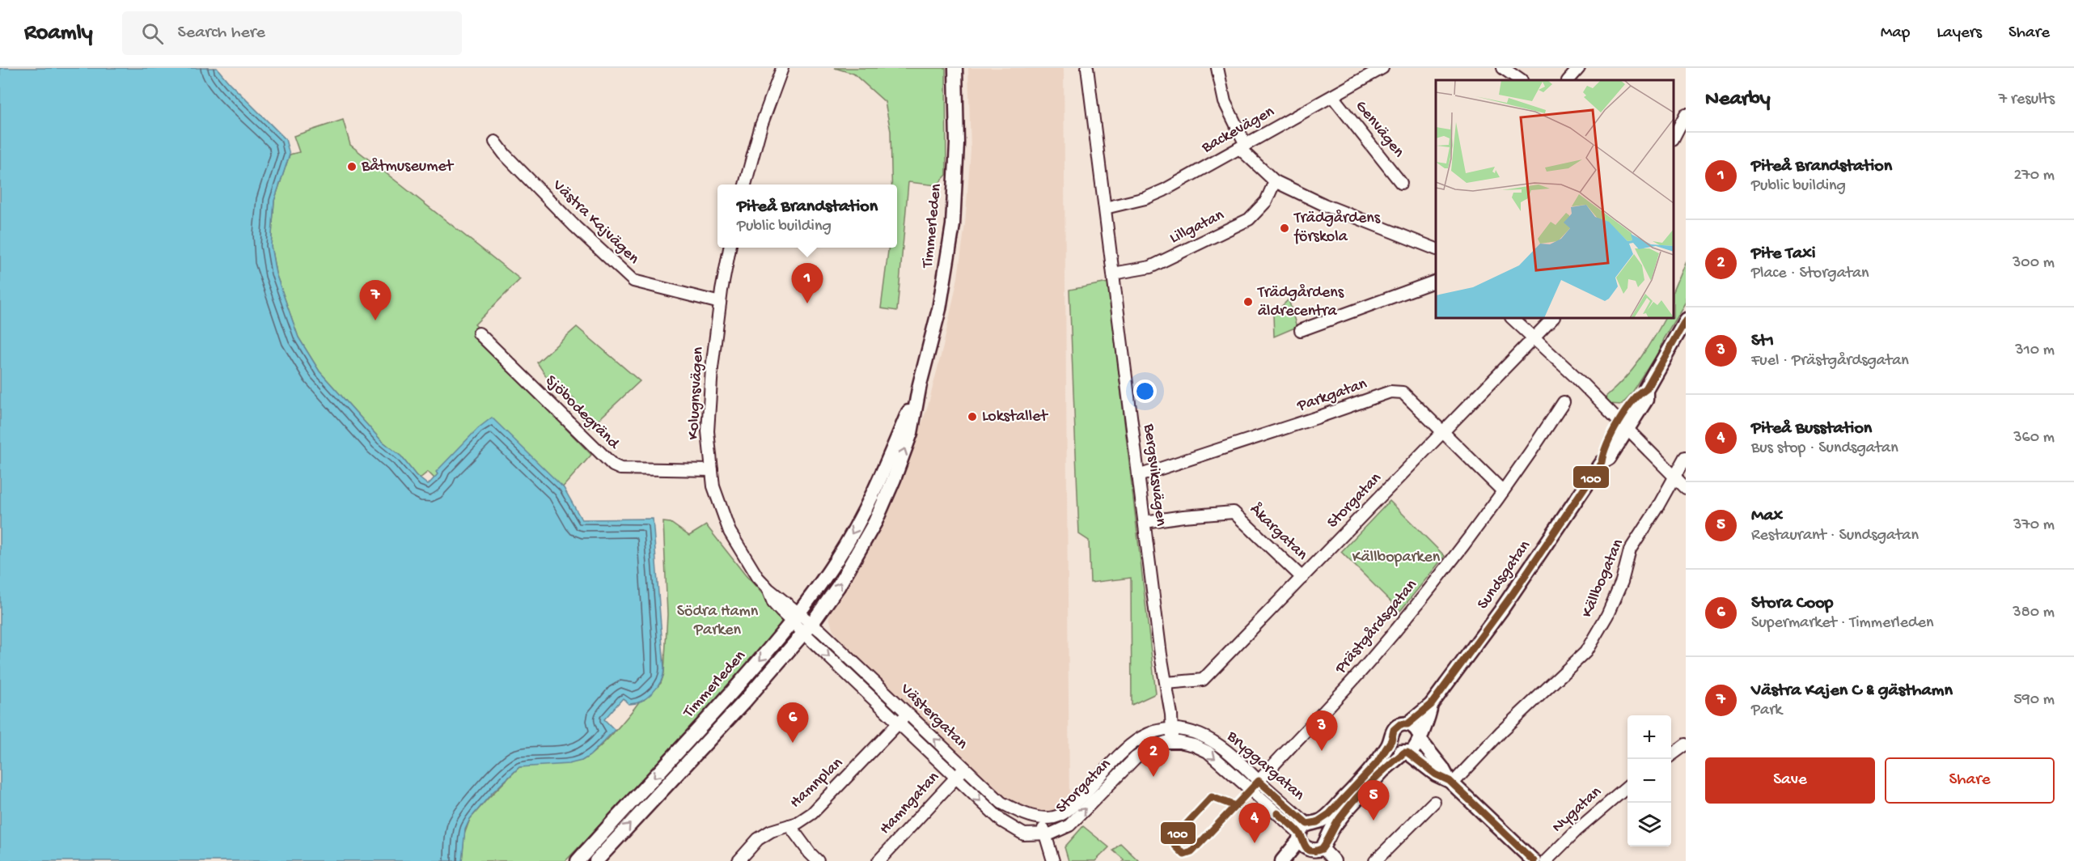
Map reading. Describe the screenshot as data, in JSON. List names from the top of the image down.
{
  "streets": {
    "main road": ["Timmerleden", "Sundsgatan"],
    "street": [
      "Genvägen",
      "Backevägen",
      "Västra Kajvägen",
      "Lillgatan",
      "Kolugnsvägen",
      "Parkgatan",
      "Sjöbodegränd",
      "Bergsviksvägen",
      "Storgatan",
      "Åkargatan",
      "Källbogatan",
      "Prästgårdsgatan",
      "Västergatan",
      "Bryggargatan",
      "Hamnplan",
      "Hamngatan",
      "Nygatan"
    ]
  },
  "crossings": [
    ["Genvägen", "Backevägen"],
    ["Backevägen", "Bergsviksvägen"],
    ["Västra Kajvägen", "Kolugnsvägen"],
    ["Timmerleden", "Kolugnsvägen"],
    ["Timmerleden", "Västergatan"],
    ["Lillgatan", "Bergsviksvägen"],
    ["Kolugnsvägen", "Sjöbodegränd"],
    ["Kolugnsvägen", "Västergatan"],
    ["Parkgatan", "Bergsviksvägen"],
    ["Parkgatan", "Storgatan"],
    ["Parkgatan", "Prästgårdsgatan"],
    ["Bergsviksvägen", "Storgatan"],
    ["Bergsviksvägen", "Åkargatan"],
    ["Bergsviksvägen", "Bryggargatan"],
    ["Storgatan", "Åkargatan"],
    ["Storgatan", "Västergatan"],
    ["Storgatan", "Bryggargatan"],
    ["Sundsgatan", "Bryggargatan"],
    ["Prästgårdsgatan", "Bryggargatan"],
    ["Västergatan", "Hamnplan"],
    ["Västergatan", "Hamngatan"]
  ],
  "parks": ["Källboparken", "Södra Hamn Parken"],
  "places": [
    "Båtmuseumet",
    "Trädgårdens förskola",
    "Trädgårdens äldrecentra",
    "Lokstallet"
  ],
  "lines": ["transit line 100"],
  "page": {
    "header": "Roamly",
    "search": "Search here",
    "nav": ["Map", "Layers", "Share"],
    "heading": ["Nearby", "7 results"],
    "list": [
      {
        "mark": "1",
        "name": "Piteå Brandstation",
        "note": "Public building",
        "value": "270 m"
      },
      {
        "mark": "2",
        "name": "Pite Taxi",
        "note": "Place · Storgatan",
        "value": "300 m"
      },
      {
        "mark": "3",
        "name": "St1",
        "note": "Fuel · Prästgårdsgatan",
        "value": "310 m"
      },
      {
        "mark": "4",
        "name": "Piteå Busstation",
        "note": "Bus stop · Sundsgatan",
        "value": "360 m"
      },
      {
        "mark": "5",
        "name": "Max",
        "note": "Restaurant · Sundsgatan",
        "value": "370 m"
      },
      {
        "mark": "6",
        "name": "Stora Coop",
        "note": "Supermarket · Timmerleden",
        "value": "380 m"
      },
      {
        "mark": "7",
        "name": "Västra Kajen C & gästhamn",
        "note": "Park",
        "value": "590 m"
      }
    ],
    "popup": ["Piteå Brandstation", "Public building"],
    "pins": [
      "1",
      "7",
      "6",
      "3",
      "2",
      "5",
      "4"
    ],
    "map_buttons": ["+", "−"],
    "buttons": ["Save", "Share"]
  }
}
